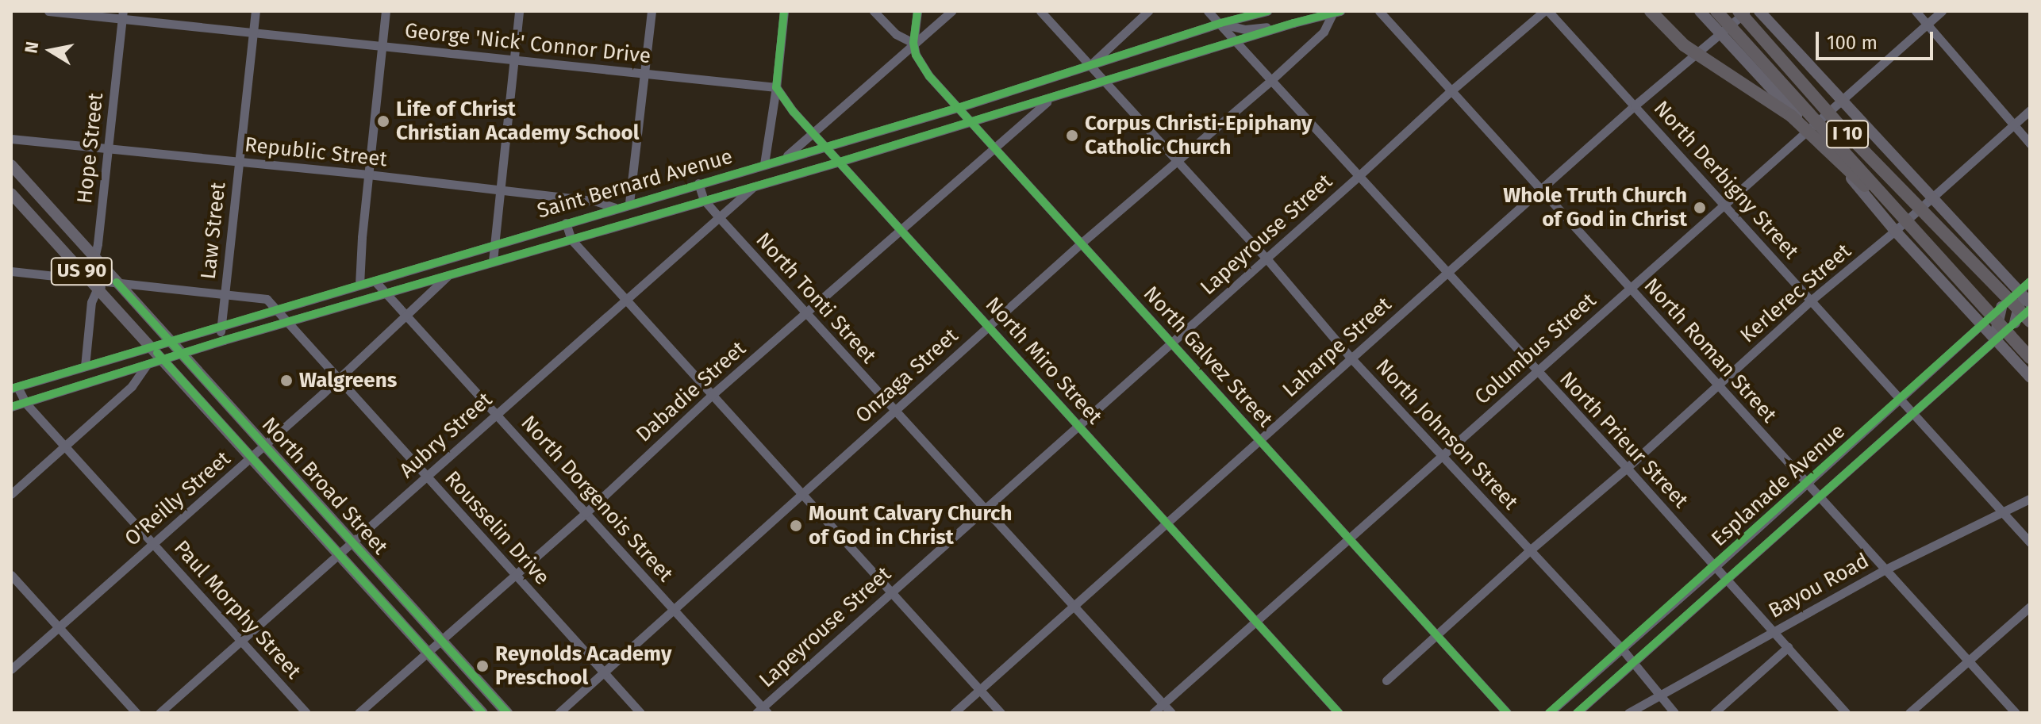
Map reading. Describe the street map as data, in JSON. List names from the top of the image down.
{
  "streets": {
    "highway": ["I 10"],
    "main road": ["US 90", "North Broad Street"],
    "street": [
      "George 'Nick' Connor Drive",
      "Hope Street",
      "Republic Street",
      "North Derbigny Street",
      "Saint Bernard Avenue",
      "Law Street",
      "Lapeyrouse Street",
      "Kerlerec Street",
      "North Tonti Street",
      "Laharpe Street",
      "Columbus Street",
      "North Roman Street",
      "North Galvez Street",
      "North Miro Street",
      "Onzaga Street",
      "Dabadie Street",
      "North Johnson Street",
      "Aubry Street",
      "North Prieur Street",
      "Esplanade Avenue",
      "O'Reilly Street",
      "North Dorgenois Street",
      "Rousselin Drive",
      "Bayou Road",
      "Paul Morphy Street"
    ]
  },
  "crossings": [
    ["George 'Nick' Connor Drive", "Hope Street"],
    ["George 'Nick' Connor Drive", "Law Street"],
    ["George 'Nick' Connor Drive", "North Miro Street"],
    ["Hope Street", "Republic Street"],
    ["Hope Street", "North Broad Street"],
    ["Republic Street", "Saint Bernard Avenue"],
    ["Republic Street", "Law Street"],
    ["North Derbigny Street", "Lapeyrouse Street"],
    ["North Derbigny Street", "Kerlerec Street"],
    ["North Derbigny Street", "Laharpe Street"],
    ["North Derbigny Street", "Columbus Street"],
    ["North Derbigny Street", "Esplanade Avenue"],
    ["North Derbigny Street", "Bayou Road"],
    ["Saint Bernard Avenue", "Law Street"],
    ["Saint Bernard Avenue", "North Tonti Street"],
    ["Saint Bernard Avenue", "North Galvez Street"],
    ["Saint Bernard Avenue", "North Miro Street"],
    ["Saint Bernard Avenue", "Onzaga Street"],
    ["Saint Bernard Avenue", "Dabadie Street"],
    ["Saint Bernard Avenue", "North Johnson Street"],
    ["Saint Bernard Avenue", "Aubry Street"],
    ["Saint Bernard Avenue", "North Prieur Street"],
    ["Saint Bernard Avenue", "North Broad Street"],
    ["Saint Bernard Avenue", "O'Reilly Street"],
    ["Saint Bernard Avenue", "North Dorgenois Street"],
    ["Saint Bernard Avenue", "Rousselin Drive"],
    ["Saint Bernard Avenue", "Paul Morphy Street"],
    ["Lapeyrouse Street", "North Tonti Street"],
    ["Lapeyrouse Street", "North Roman Street"],
    ["Lapeyrouse Street", "North Galvez Street"],
    ["Lapeyrouse Street", "North Miro Street"],
    ["Lapeyrouse Street", "North Johnson Street"],
    ["Lapeyrouse Street", "North Prieur Street"],
    ["Lapeyrouse Street", "North Dorgenois Street"],
    ["Kerlerec Street", "North Roman Street"],
    ["Kerlerec Street", "North Galvez Street"],
    ["Kerlerec Street", "North Johnson Street"],
    ["Kerlerec Street", "North Prieur Street"],
    ["North Tonti Street", "Laharpe Street"],
    ["North Tonti Street", "Columbus Street"],
    ["North Tonti Street", "Onzaga Street"],
    ["North Tonti Street", "Dabadie Street"],
    ["North Tonti Street", "Aubry Street"],
    ["Laharpe Street", "North Roman Street"],
    ["Laharpe Street", "North Galvez Street"],
    ["Laharpe Street", "North Miro Street"],
    ["Laharpe Street", "North Johnson Street"],
    ["Laharpe Street", "North Prieur Street"],
    ["Columbus Street", "North Roman Street"],
    ["Columbus Street", "North Galvez Street"],
    ["Columbus Street", "North Miro Street"],
    ["Columbus Street", "North Johnson Street"],
    ["Columbus Street", "North Prieur Street"],
    ["North Roman Street", "Esplanade Avenue"],
    ["North Roman Street", "Bayou Road"],
    ["North Galvez Street", "Onzaga Street"],
    ["North Galvez Street", "Dabadie Street"],
    ["North Miro Street", "Onzaga Street"],
    ["North Miro Street", "Dabadie Street"],
    ["Onzaga Street", "North Johnson Street"],
    ["Onzaga Street", "North Prieur Street"],
    ["Onzaga Street", "North Dorgenois Street"],
    ["Onzaga Street", "Rousselin Drive"],
    ["Dabadie Street", "North Broad Street"],
    ["Dabadie Street", "North Dorgenois Street"],
    ["Dabadie Street", "Rousselin Drive"],
    ["North Johnson Street", "Esplanade Avenue"],
    ["North Johnson Street", "Bayou Road"],
    ["Aubry Street", "North Broad Street"],
    ["Aubry Street", "North Dorgenois Street"],
    ["Aubry Street", "Rousselin Drive"],
    ["Aubry Street", "Paul Morphy Street"],
    ["North Prieur Street", "Esplanade Avenue"],
    ["North Prieur Street", "Bayou Road"],
    ["North Broad Street", "O'Reilly Street"],
    ["O'Reilly Street", "North Dorgenois Street"],
    ["O'Reilly Street", "Rousselin Drive"],
    ["O'Reilly Street", "Paul Morphy Street"]
  ],
  "places": [
    "Life of Christ Christian Academy School",
    "Corpus Christi-Epiphany Catholic Church",
    "Whole Truth Church of God in Christ",
    "Walgreens",
    "Mount Calvary Church of God in Christ",
    "Reynolds Academy Preschool"
  ],
  "scale_bar": "100 m",
  "north": "left"
}
